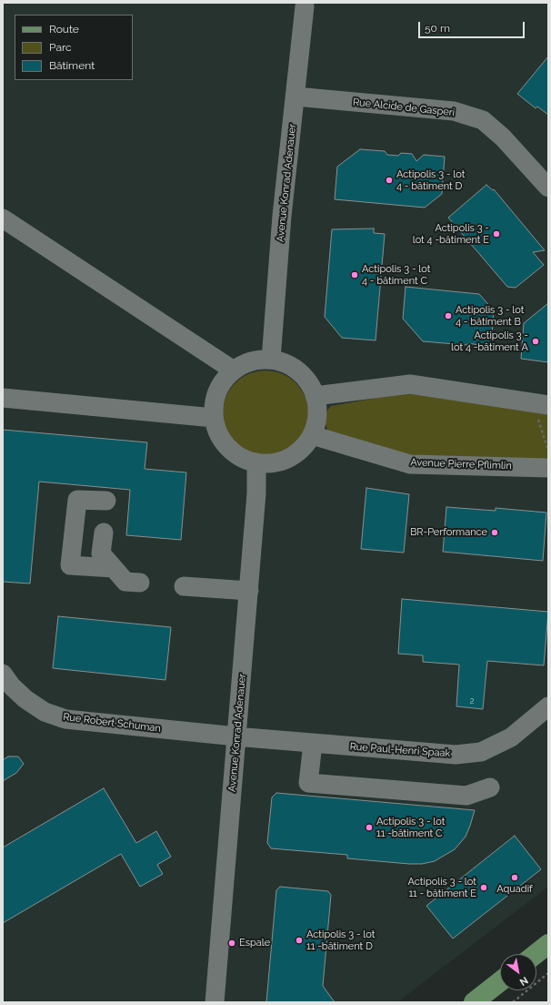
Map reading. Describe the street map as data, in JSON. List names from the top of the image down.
{
  "streets": {
    "street": [
      "Rue Alcide de Gasperi",
      "Avenue Konrad Adenauer",
      "Avenue Pierre Pflimlin",
      "Rue Robert Schuman",
      "Rue Paul-Henri Spaak"
    ]
  },
  "crossings": [
    ["Rue Alcide de Gasperi", "Avenue Konrad Adenauer"],
    ["Avenue Konrad Adenauer", "Avenue Pierre Pflimlin"],
    ["Avenue Konrad Adenauer", "Rue Robert Schuman"],
    ["Avenue Konrad Adenauer", "Rue Paul-Henri Spaak"],
    ["Rue Robert Schuman", "Rue Paul-Henri Spaak"]
  ],
  "places": [
    "Actipolis 3 - lot 4 - bâtiment D",
    "Actipolis 3 - lot 4 -bâtiment E",
    "Actipolis 3 - lot 4 - bâtiment C",
    "Actipolis 3 - lot 4 - bâtiment B",
    "Actipolis 3 - lot 4 -bâtiment A",
    "BR-Performance",
    "Actipolis 3 - lot 11 -bâtiment C",
    "Aquadif",
    "Actipolis 3 - lot 11 - bâtiment E",
    "Actipolis 3 - lot 11 -bâtiment D",
    "Espale"
  ],
  "house_numbers": ["2"],
  "legend": ["Route", "Parc", "Bâtiment"],
  "scale_bar": "50 m",
  "north": "bottom right"
}
